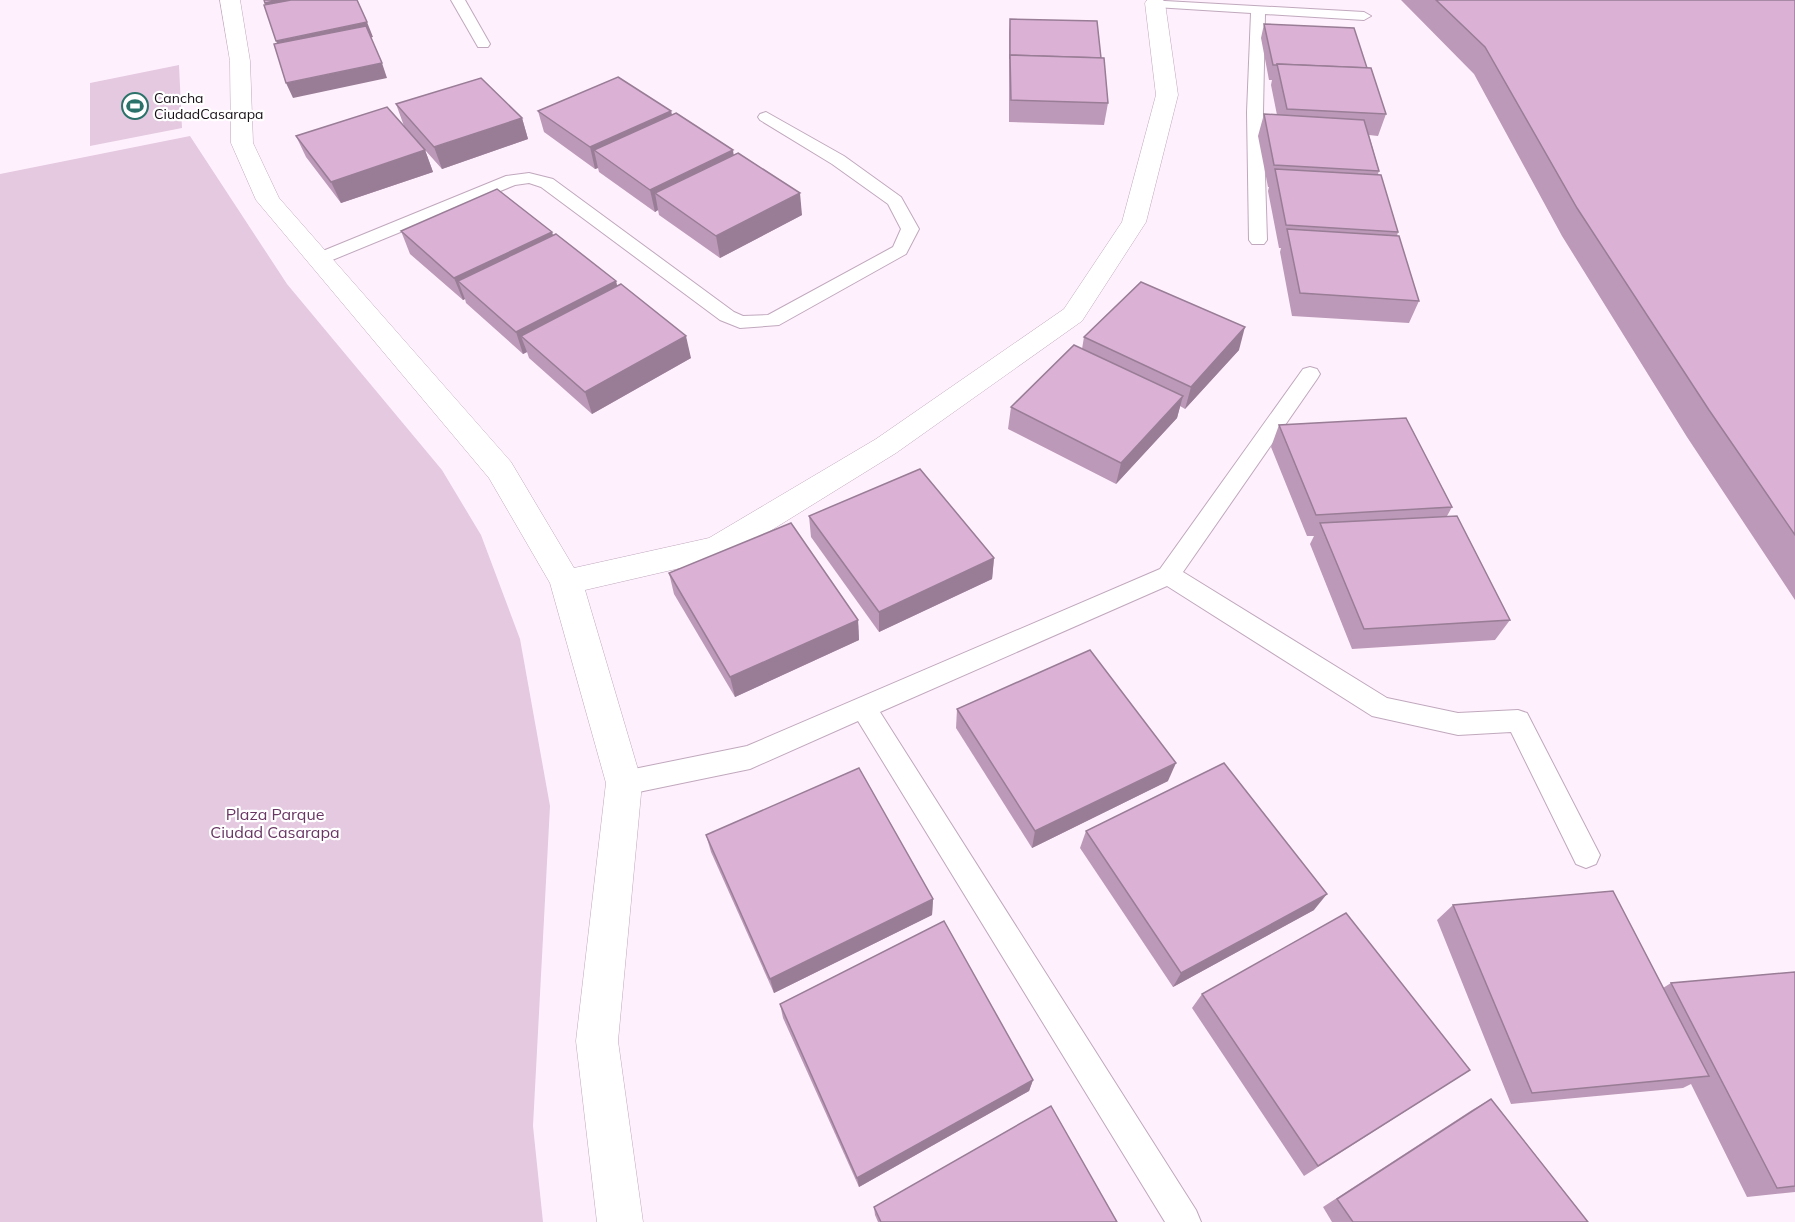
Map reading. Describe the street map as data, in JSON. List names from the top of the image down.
{
  "parks": ["Plaza Parque Ciudad Casarapa"],
  "places": {
    "sports": ["Cancha CiudadCasarapa"]
  }
}
